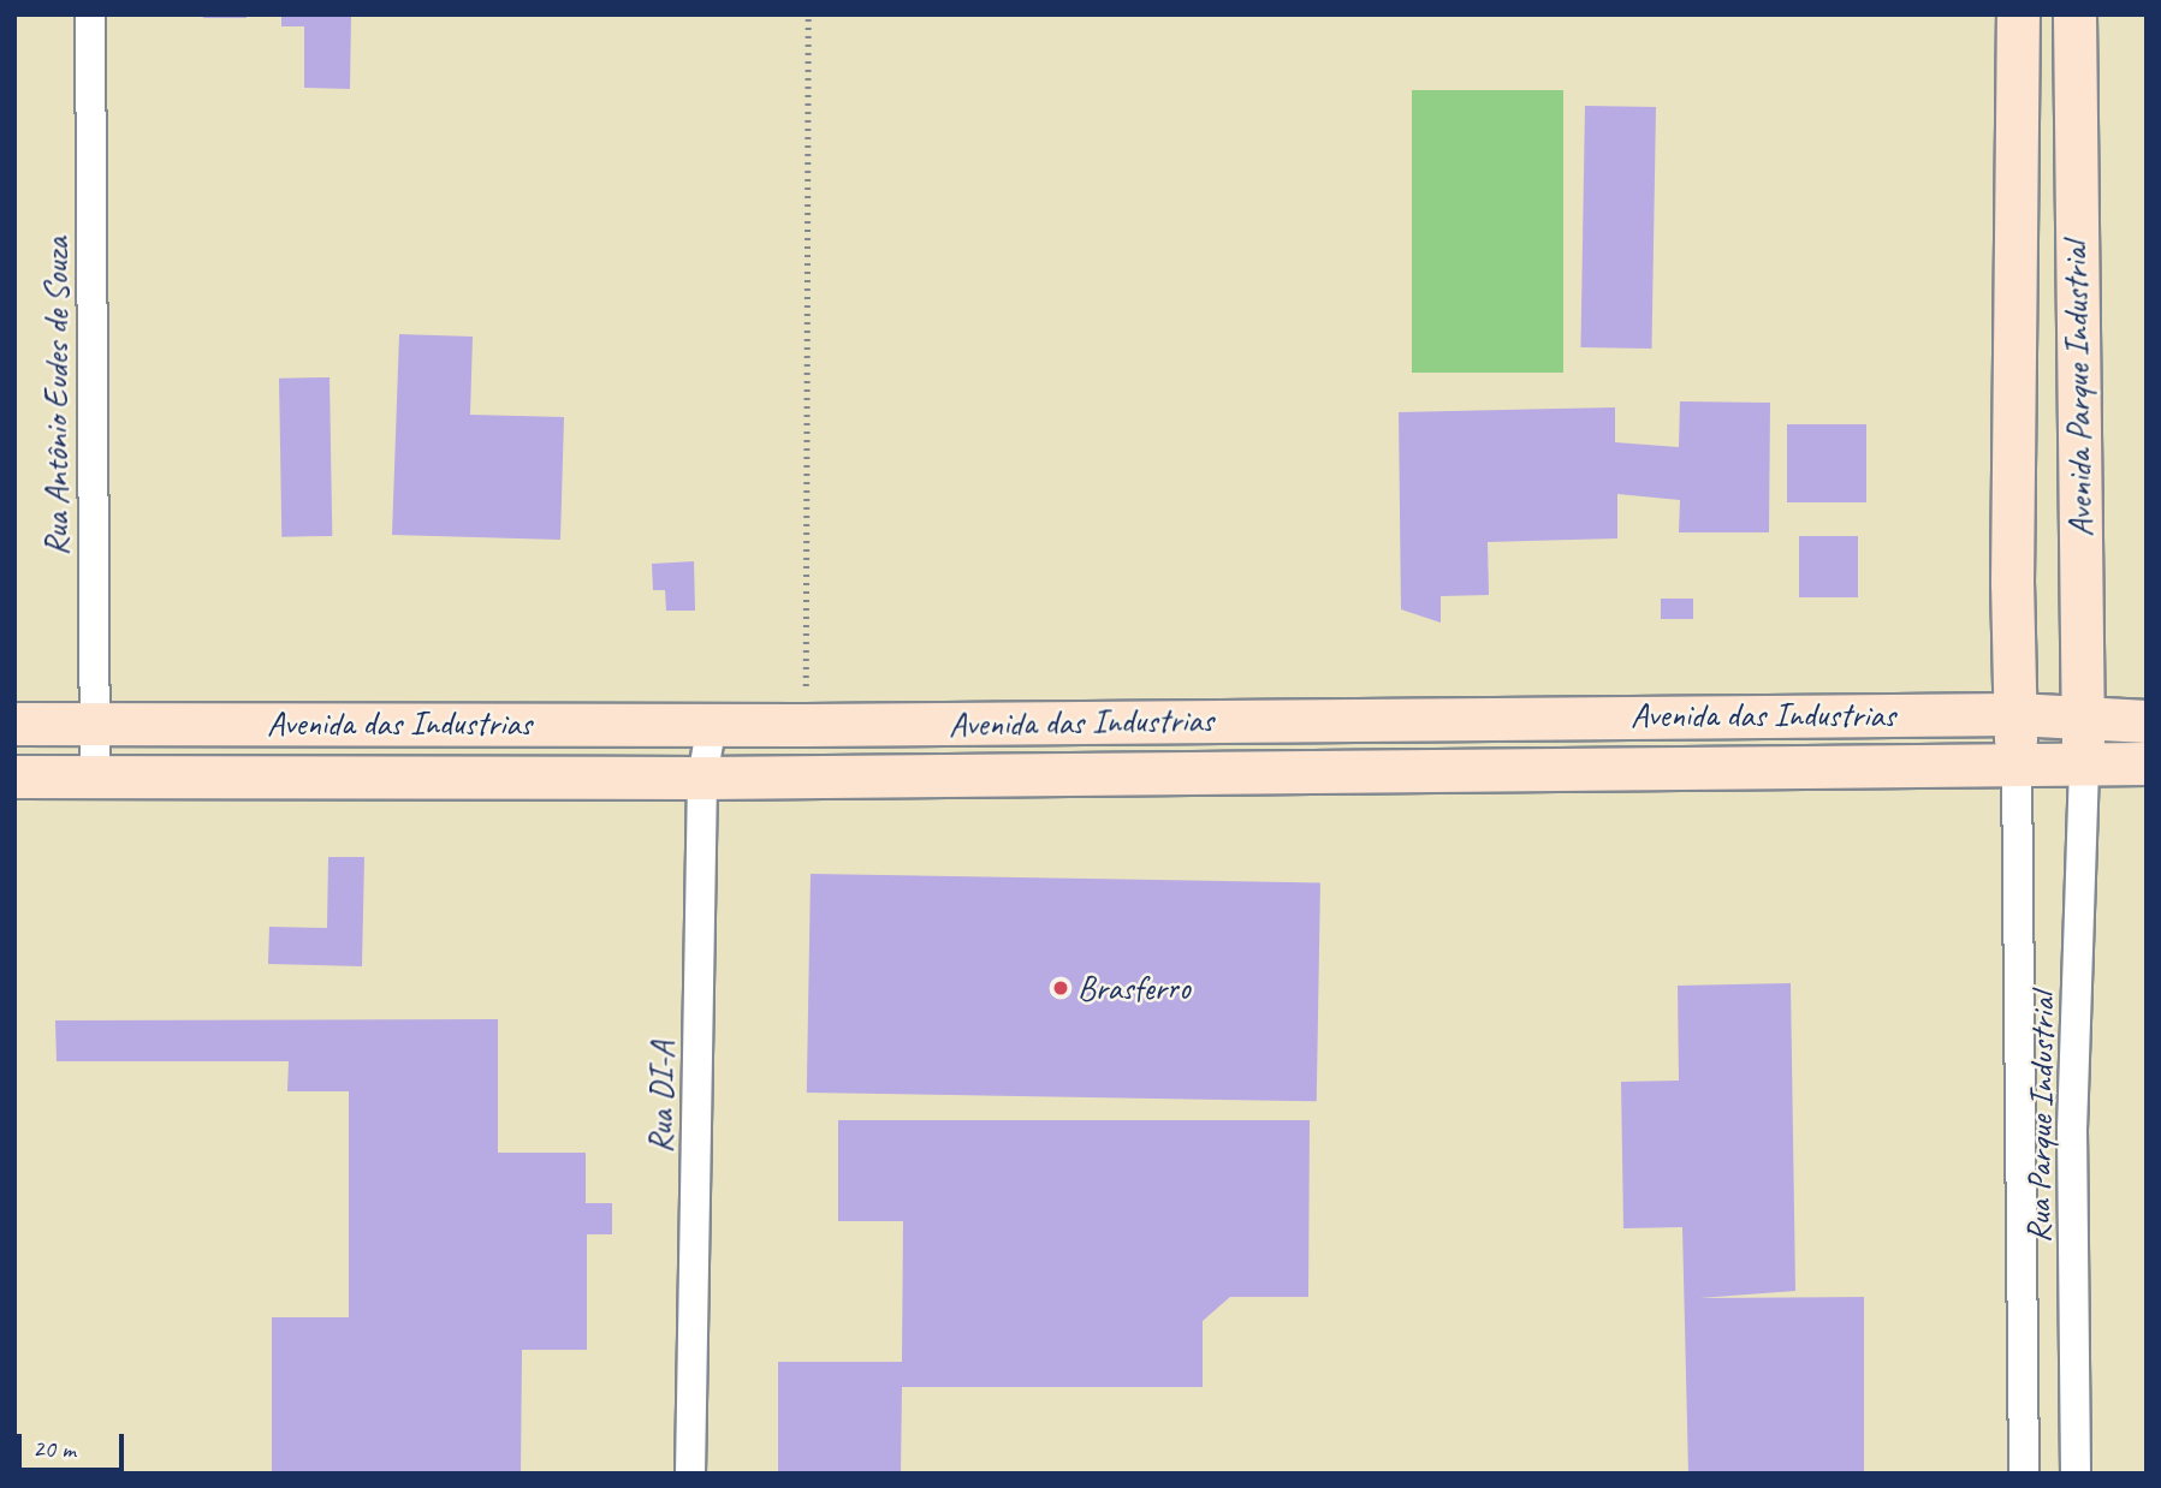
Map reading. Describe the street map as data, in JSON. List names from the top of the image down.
{
  "streets": {
    "street": [
      "Avenida Parque Industrial",
      "Rua Antônio Eudes de Souza",
      "Avenida das Industrias",
      "Rua DI-A",
      "Rua Parque Industrial"
    ]
  },
  "crossings": [
    ["Avenida Parque Industrial", "Avenida das Industrias"],
    ["Avenida Parque Industrial", "Rua Parque Industrial"],
    ["Rua Antônio Eudes de Souza", "Avenida das Industrias"],
    ["Avenida das Industrias", "Rua DI-A"],
    ["Avenida das Industrias", "Rua Parque Industrial"]
  ],
  "places": ["Brasferro"],
  "scale_bar": "20 m"
}
